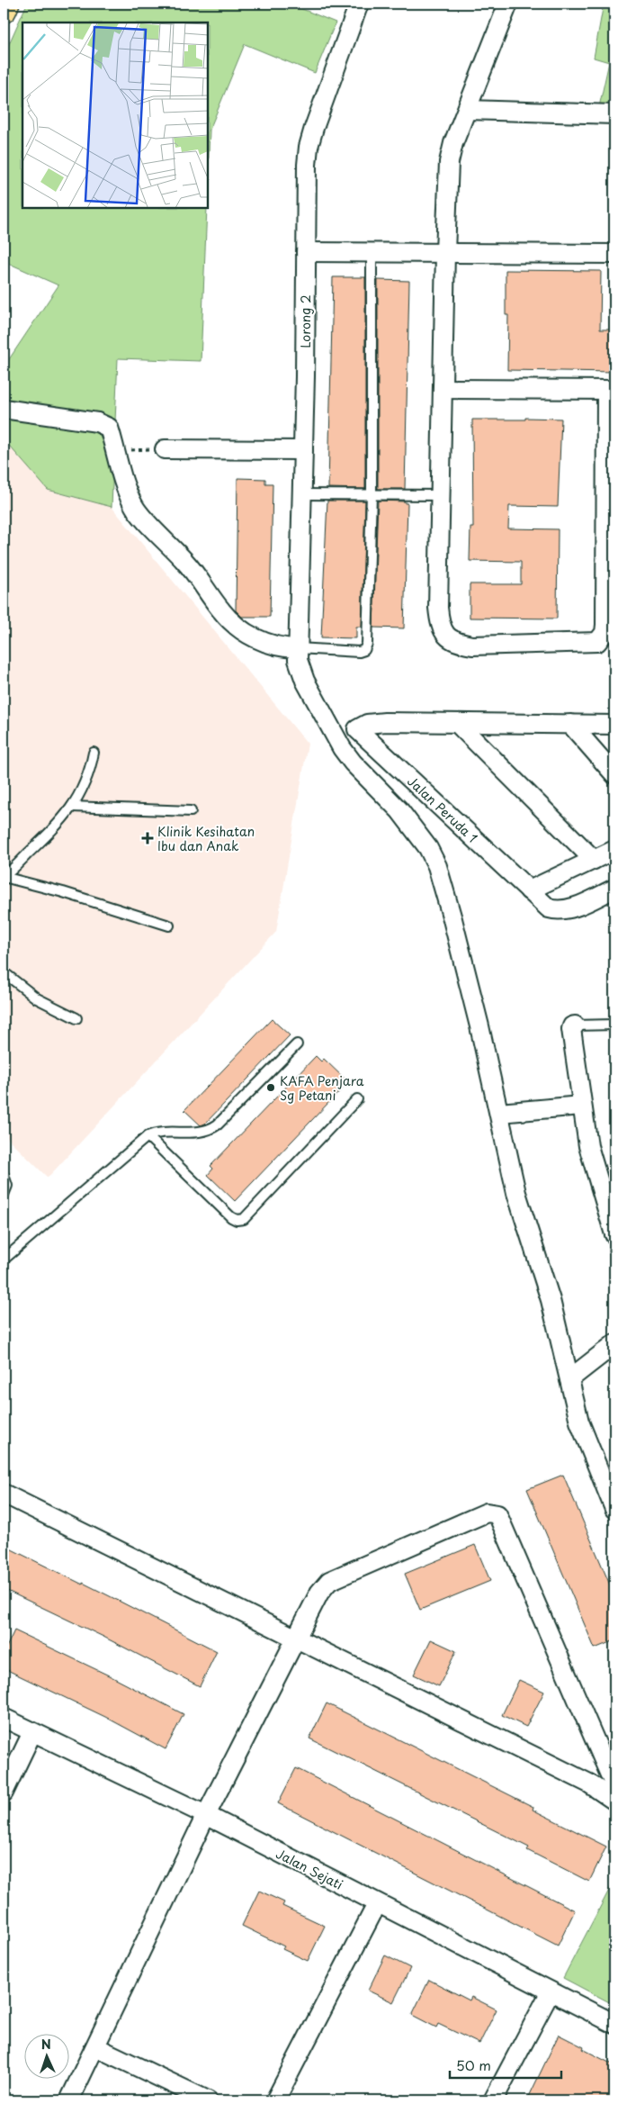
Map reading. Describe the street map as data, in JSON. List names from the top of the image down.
{
  "streets": {
    "street": ["Lorong 2", "Jalan Peruda 1", "Jalan Sejati"]
  },
  "places": {
    "health": ["Klinik Kesihatan Ibu dan Anak"],
    "other": ["KAFA Penjara Sg Petani"]
  },
  "scale_bar": "50 m",
  "north": "top"
}
